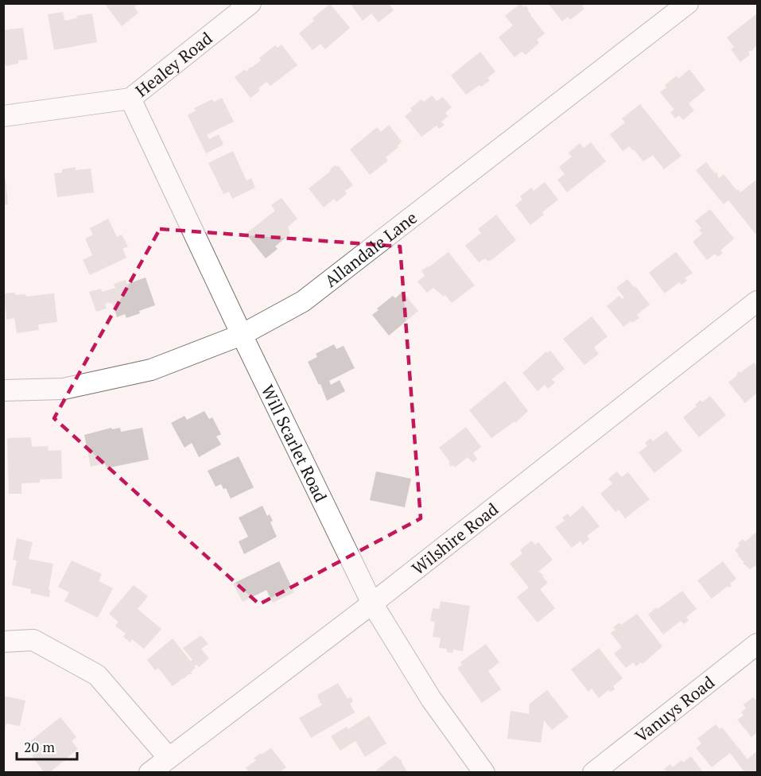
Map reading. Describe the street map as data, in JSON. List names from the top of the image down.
{
  "streets": {
    "street": [
      "Healey Road",
      "Allandale Lane",
      "Will Scarlet Road",
      "Wilshire Road",
      "Vanuys Road"
    ]
  },
  "crossings": [
    ["Healey Road", "Will Scarlet Road"],
    ["Allandale Lane", "Will Scarlet Road"],
    ["Will Scarlet Road", "Wilshire Road"]
  ],
  "scale_bar": "20 m"
}
